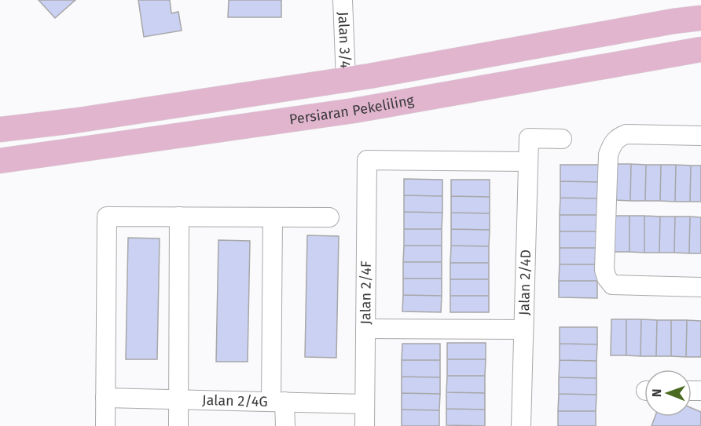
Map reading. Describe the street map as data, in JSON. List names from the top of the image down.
{
  "streets": {
    "main road": ["Persiaran Pekeliling"],
    "street": [
      "Jalan 3/4",
      "Jalan 2/4D",
      "Jalan 2/4F",
      "Jalan 2/4G"
    ]
  },
  "crossings": [
    ["Jalan 2/4D", "Jalan 2/4F"],
    ["Jalan 2/4F", "Jalan 2/4G"]
  ],
  "north": "left"
}
